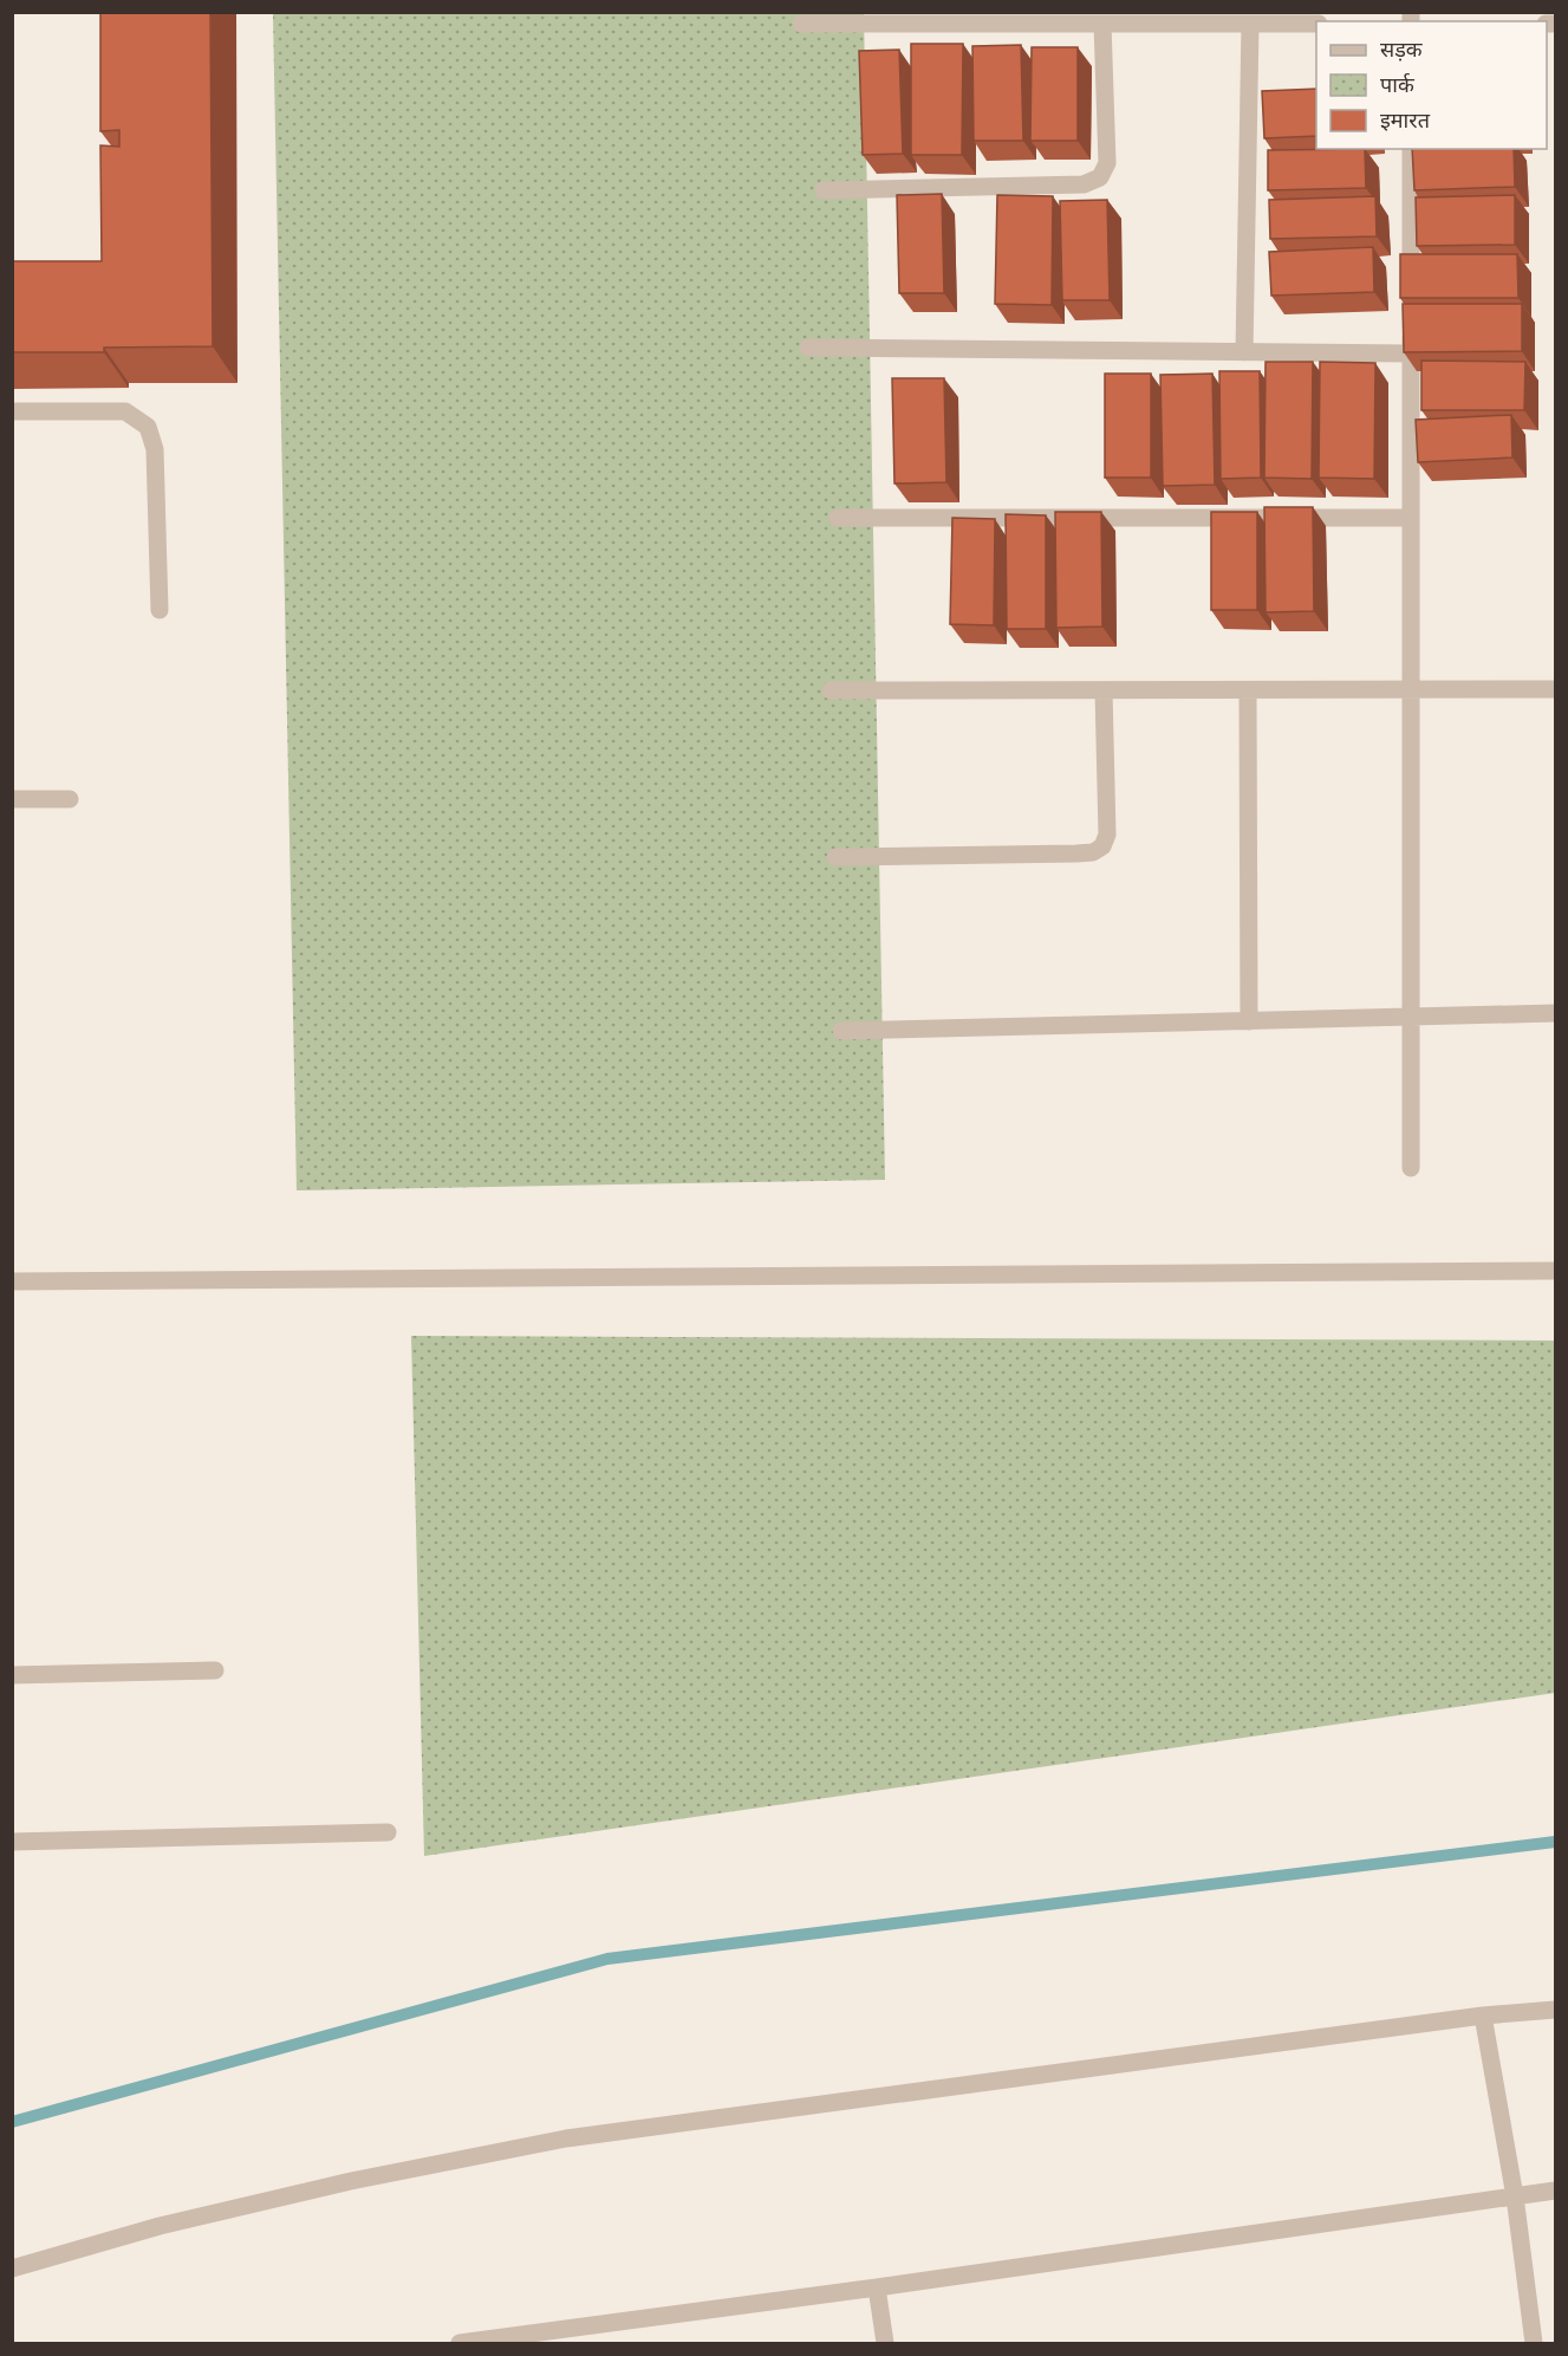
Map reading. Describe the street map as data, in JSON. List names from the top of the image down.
{
  "legend": ["सड़क", "पार्क", "इमारत"]
}
